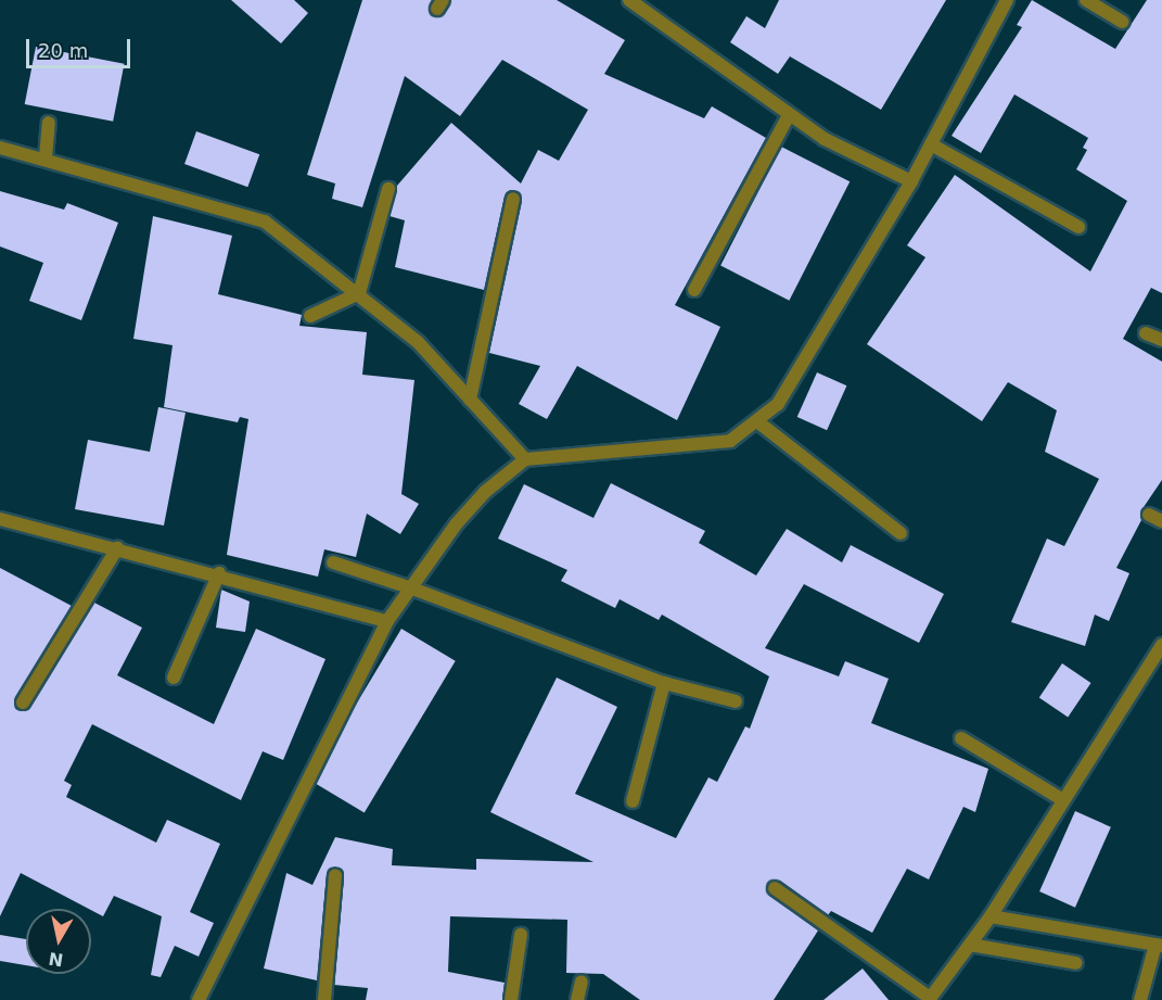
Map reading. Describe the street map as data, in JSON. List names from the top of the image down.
{
  "scale_bar": "20 m",
  "north": "bottom"
}
